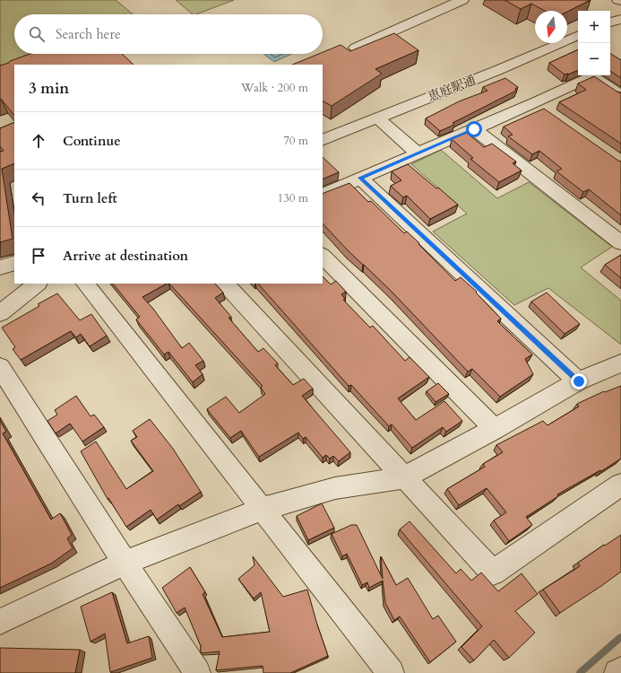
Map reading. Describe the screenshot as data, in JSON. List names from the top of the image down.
{
  "streets": {
    "street": ["恵庭駅通"]
  },
  "north": "bottom",
  "page": {
    "map_buttons": ["+", "−"],
    "search": "Search here",
    "heading": ["3 min", "Walk · 200 m"],
    "list": [
      ["Continue", "70 m"],
      ["Turn left", "130 m"],
      "Arrive at destination"
    ]
  }
}
